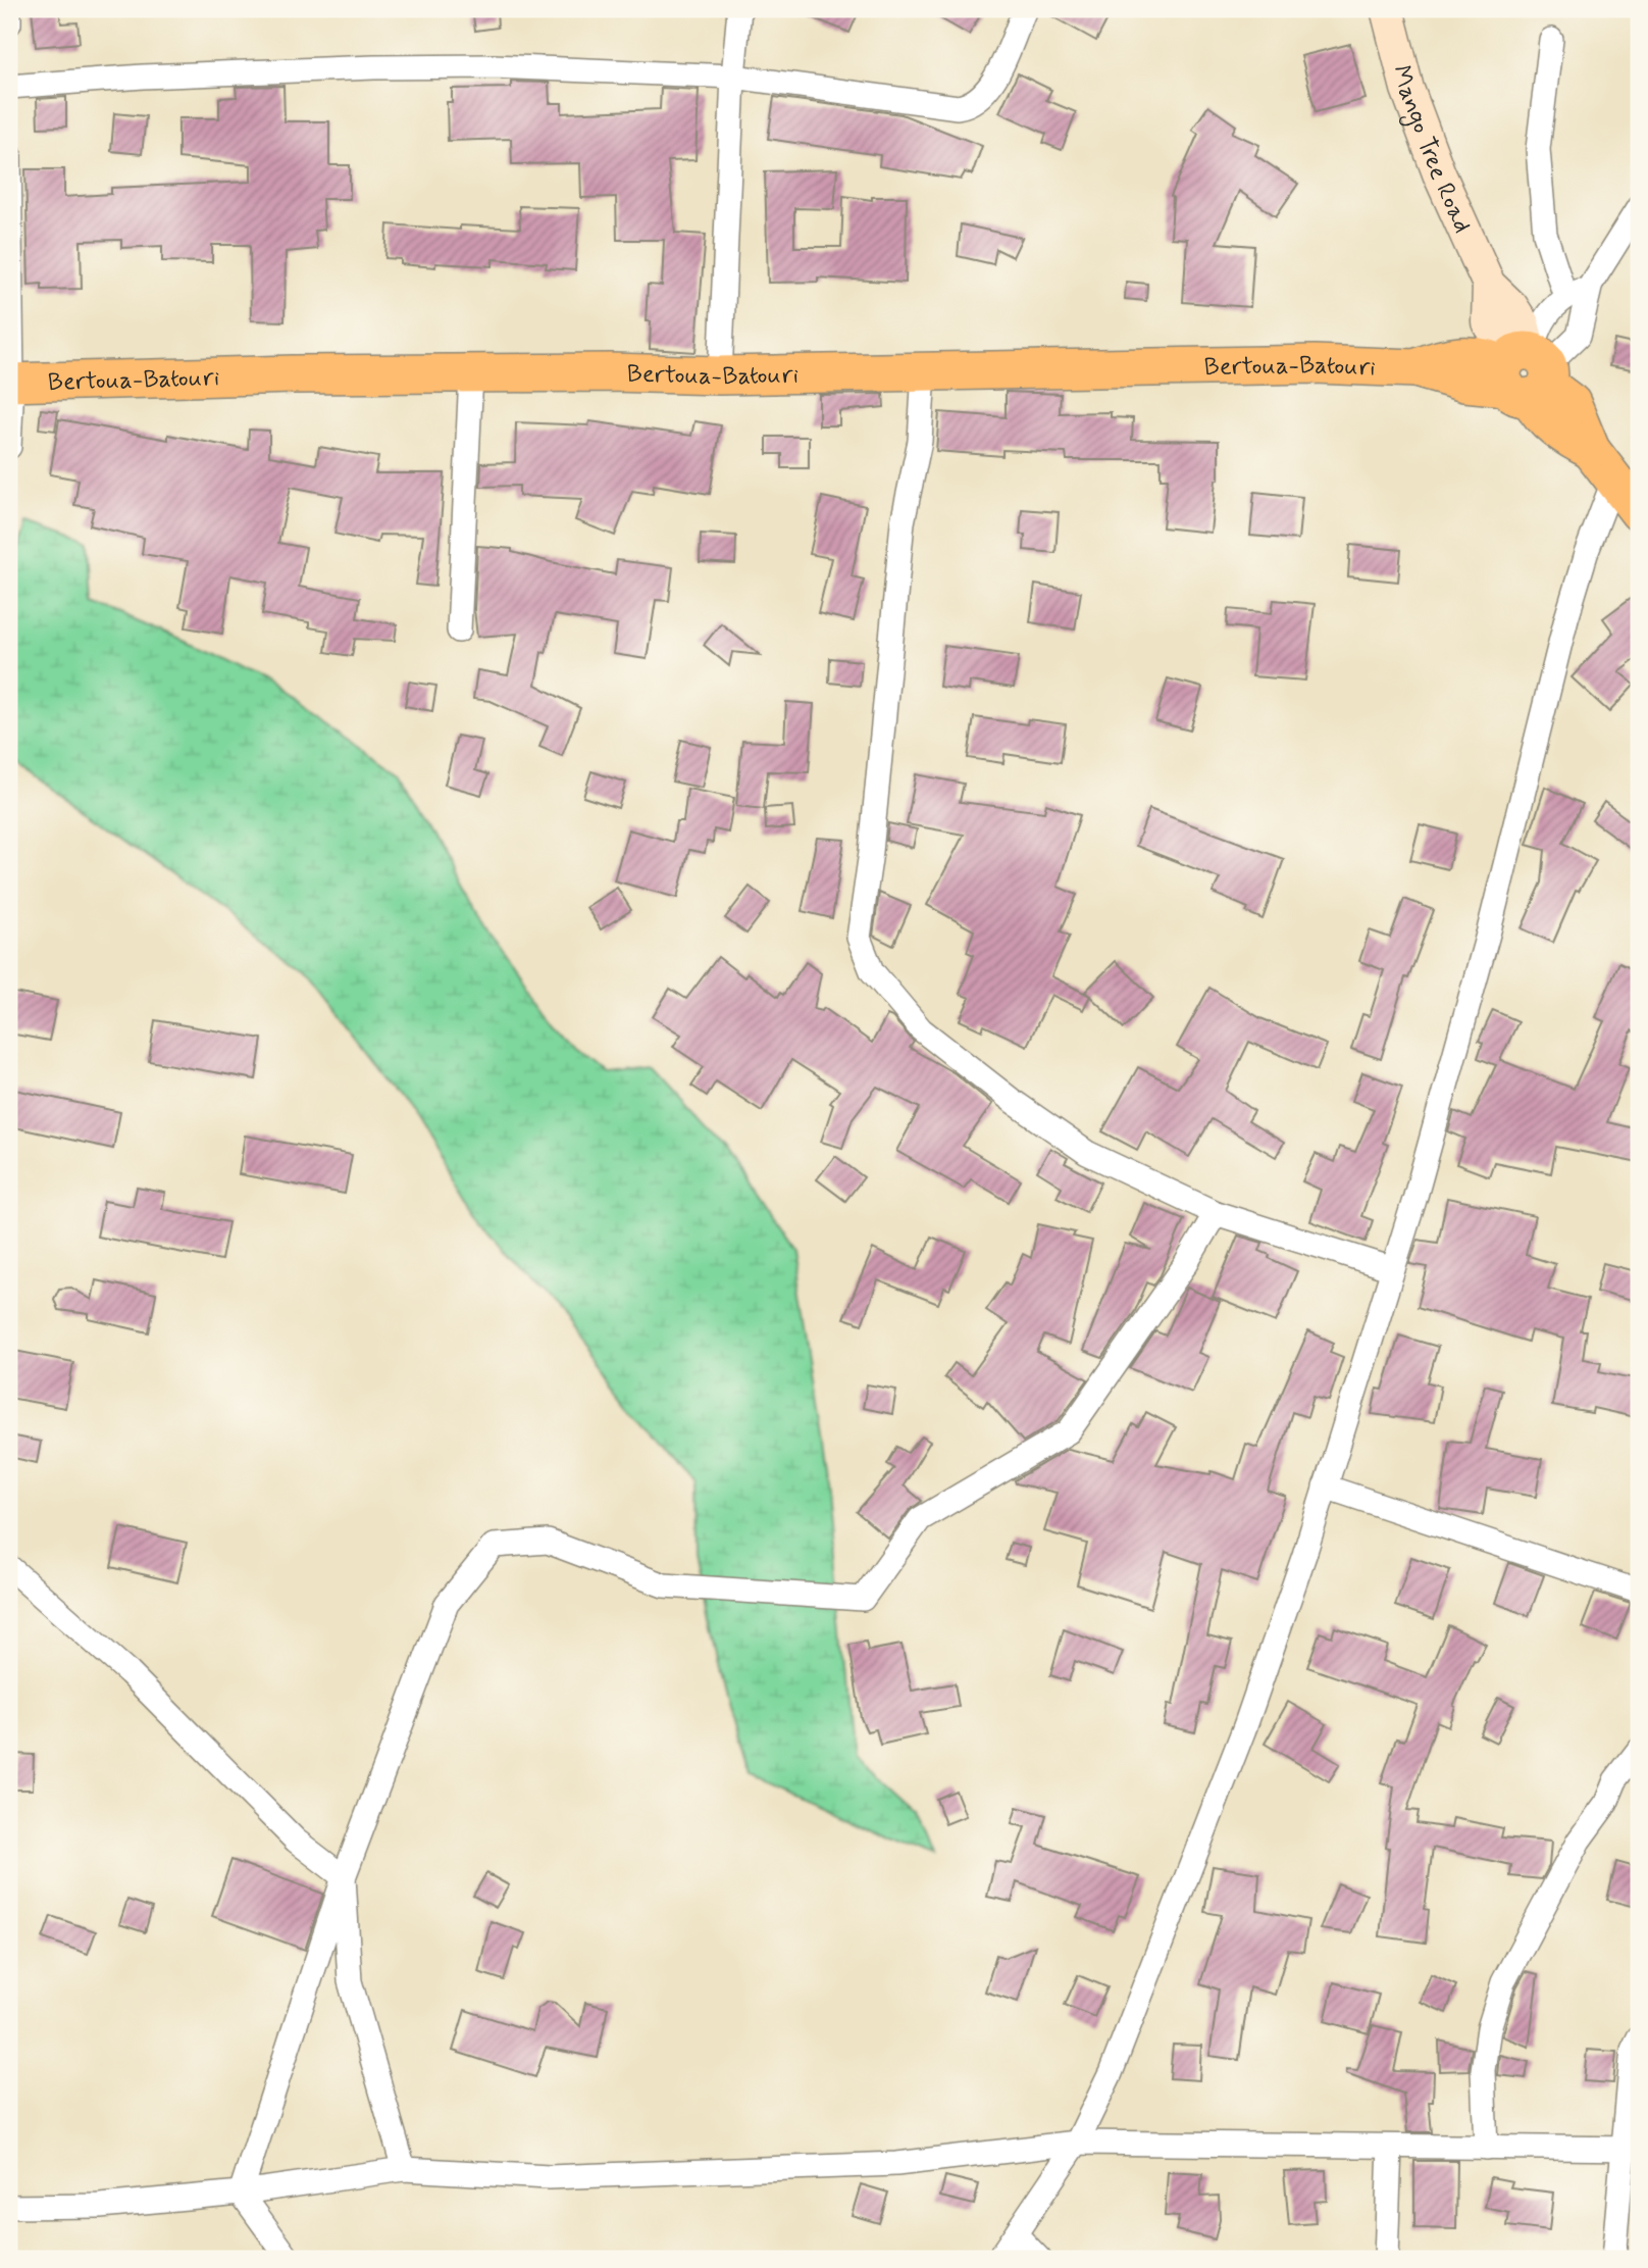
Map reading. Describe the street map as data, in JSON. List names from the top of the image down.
{
  "streets": {
    "highway": ["Bertoua-Batouri"],
    "main road": ["Mango Tree Road"]
  },
  "crossings": [
    ["Mango Tree Road", "Bertoua-Batouri"]
  ]
}
